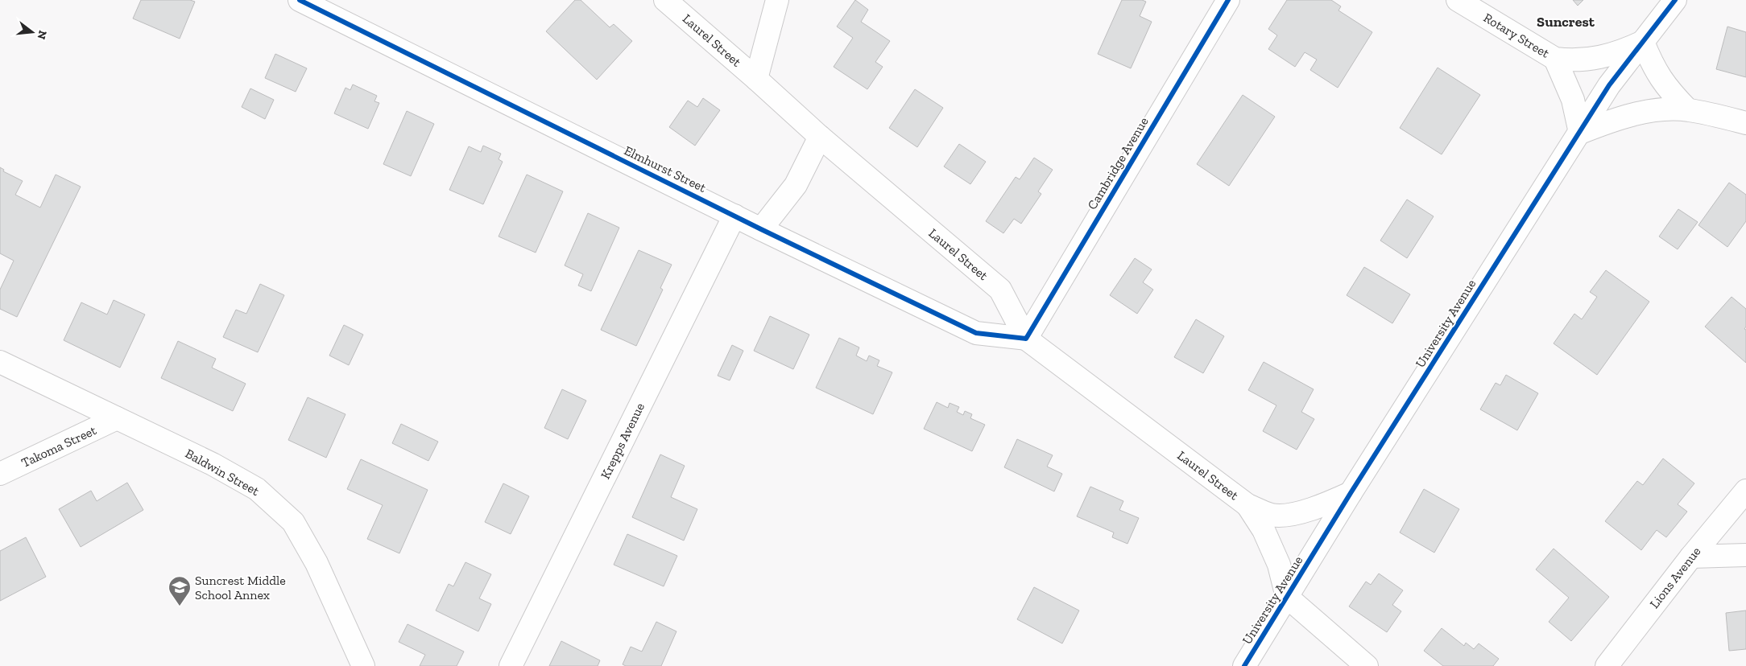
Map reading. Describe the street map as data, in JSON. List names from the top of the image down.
{
  "streets": {
    "street": [
      "Rotary Street",
      "Laurel Street",
      "Cambridge Avenue",
      "Elmhurst Street",
      "University Avenue",
      "Krepps Avenue",
      "Takoma Street",
      "Baldwin Street",
      "Lions Avenue"
    ]
  },
  "crossings": [
    ["Rotary Street", "University Avenue"],
    ["Laurel Street", "Cambridge Avenue"],
    ["Laurel Street", "Elmhurst Street"],
    ["Cambridge Avenue", "Elmhurst Street"],
    ["Elmhurst Street", "Krepps Avenue"],
    ["Takoma Street", "Baldwin Street"]
  ],
  "districts": ["Suncrest"],
  "places": {
    "school or university": ["Suncrest Middle School Annex"]
  },
  "north": "right"
}
